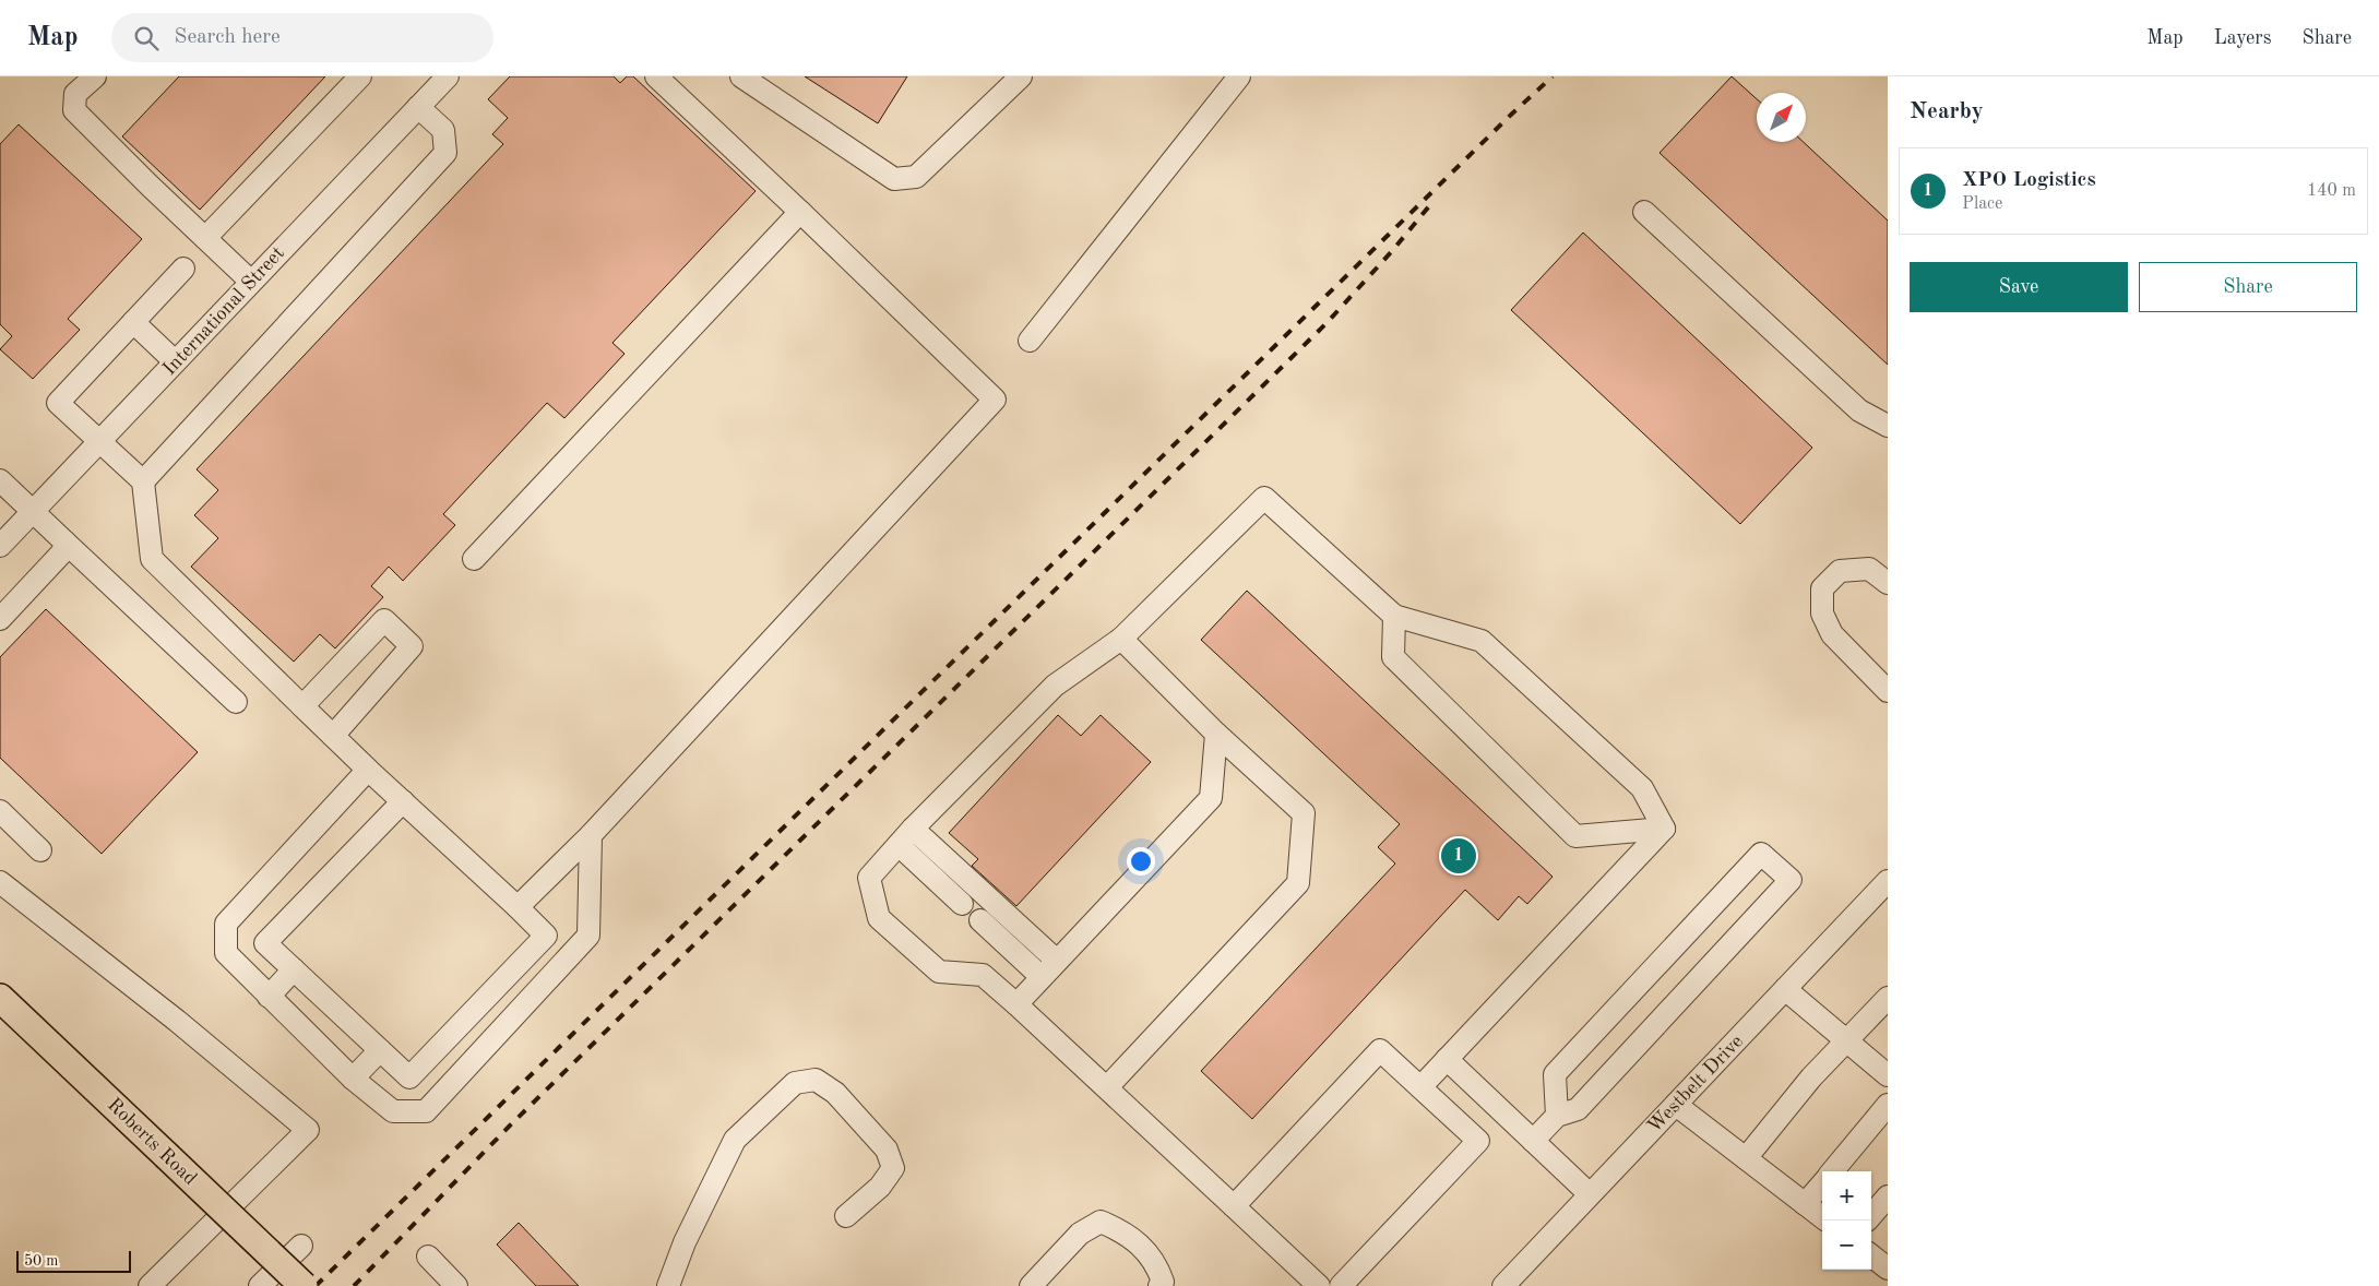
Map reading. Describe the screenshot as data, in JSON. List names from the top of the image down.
{
  "streets": {
    "main road": ["Roberts Road"],
    "street": ["International Street", "Westbelt Drive"]
  },
  "scale_bar": "50 m",
  "north": "top right",
  "page": {
    "header": "Map",
    "search": "Search here",
    "nav": ["Map", "Layers", "Share"],
    "heading": "Nearby",
    "list": [
      {
        "mark": "1",
        "name": "XPO Logistics",
        "note": "Place",
        "value": "140 m"
      }
    ],
    "buttons": ["Save", "Share"],
    "pins": "1",
    "map_buttons": ["+", "−"],
    "scale": "50 m"
  }
}
